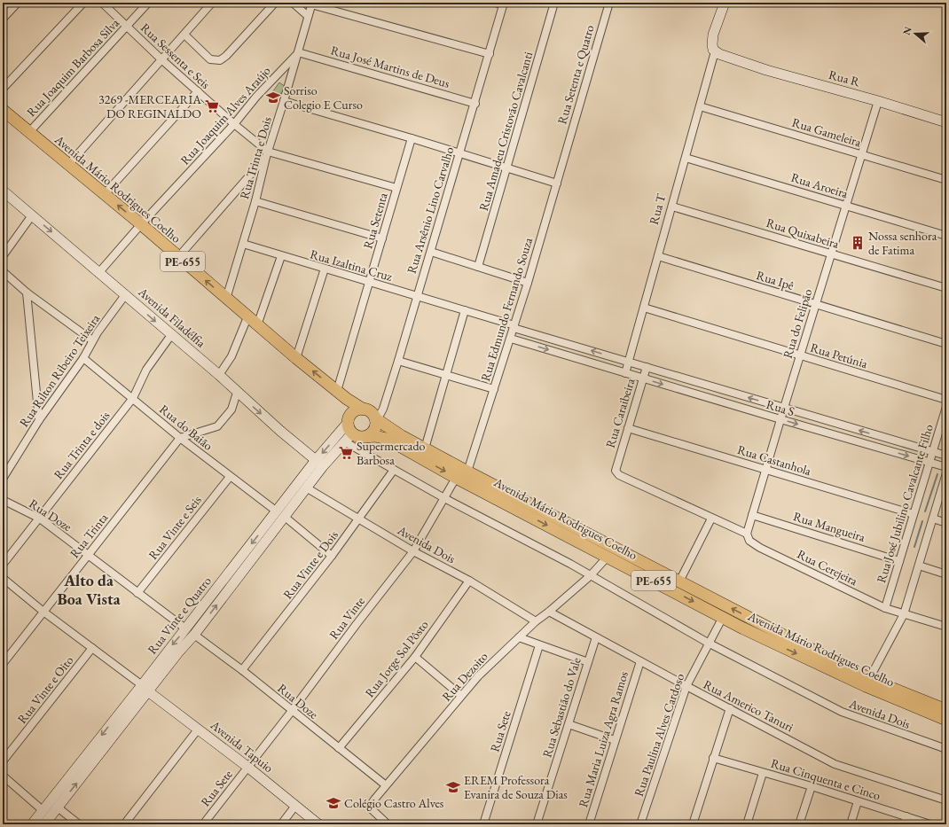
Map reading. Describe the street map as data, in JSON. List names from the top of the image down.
{
  "streets": {
    "main road": ["Avenida Mário Rodrigues Coelho", "PE-655"],
    "street": [
      "Rua Sessenta e Seis",
      "Rua José Martins de Deus",
      "Rua Joaquim Barbosa Silva",
      "Rua Setenta e Quatro",
      "Rua R",
      "Rua Joaquim Alves Araújo",
      "Rua Amadeu Cristovão Cavalcanti",
      "Rua Gameleira",
      "Rua Trinta e Dois",
      "Rua Aroeira",
      "Rua T",
      "Rua Arsênio Lino Carvalho",
      "Rua Setenta",
      "Rua Quixabeira",
      "Rua Izaltina Cruz",
      "Rua Ipê",
      "Rua Edmundo Fernando Souza",
      "Avenida Filadélfia",
      "Rua do Felipão",
      "Rua Petúnia",
      "Rua Rilton Ribeiro Teixeira",
      "Rua S",
      "Rua Caraibeira",
      "Rua do Baião",
      "Rua Trinta e dois",
      "Rua Castanhola",
      "Rua José Jubilino Cavalcante Filho",
      "Rua Doze",
      "Rua Mangueira",
      "Rua Vinte e Seis",
      "Rua Trinta",
      "Avenida Dois",
      "Rua Vinte e Dois",
      "Rua Cerejeira",
      "Rua Vinte e Quatro",
      "Rua Vinte",
      "Rua Jorge Sol Pôsto",
      "Rua Dezoito",
      "Rua Vinte e Oito",
      "Rua Americo Tanuri",
      "Rua Sebastião do Vale",
      "Rua Sete",
      "Rua Paulina Alves Cardoso",
      "Rua Maria Luiza Agra Ramos",
      "Avenida Tapuio",
      "Rua Cinquenta e Cinco"
    ]
  },
  "crossings": [
    ["Rua Sessenta e Seis", "Rua Joaquim Barbosa Silva"],
    ["Rua Sessenta e Seis", "Rua Joaquim Alves Araújo"],
    ["Rua Sessenta e Seis", "Rua Trinta e Dois"],
    ["Rua José Martins de Deus", "Rua Joaquim Alves Araújo"],
    ["Rua José Martins de Deus", "Rua Trinta e Dois"],
    ["Rua José Martins de Deus", "Rua Arsênio Lino Carvalho"],
    ["Rua Joaquim Barbosa Silva", "Avenida Mário Rodrigues Coelho"],
    ["Rua Setenta e Quatro", "Rua Edmundo Fernando Souza"],
    ["Rua R", "Rua T"],
    ["Rua R", "Rua do Felipão"],
    ["Rua Joaquim Alves Araújo", "Rua Trinta e Dois"],
    ["Rua Joaquim Alves Araújo", "Avenida Mário Rodrigues Coelho"],
    ["Rua Joaquim Alves Araújo", "Avenida Filadélfia"],
    ["Rua Gameleira", "Rua T"],
    ["Rua Gameleira", "Rua do Felipão"],
    ["Rua Trinta e Dois", "Avenida Mário Rodrigues Coelho"],
    ["Rua Trinta e Dois", "Rua Izaltina Cruz"],
    ["Rua Aroeira", "Rua T"],
    ["Rua Aroeira", "Rua do Felipão"],
    ["Avenida Mário Rodrigues Coelho", "Rua Arsênio Lino Carvalho"],
    ["Avenida Mário Rodrigues Coelho", "Rua Setenta"],
    ["Avenida Mário Rodrigues Coelho", "PE-655"],
    ["Avenida Mário Rodrigues Coelho", "Rua Edmundo Fernando Souza"],
    ["Avenida Mário Rodrigues Coelho", "Avenida Dois"],
    ["Avenida Mário Rodrigues Coelho", "Rua Vinte e Quatro"],
    ["Avenida Mário Rodrigues Coelho", "Rua Vinte"],
    ["Avenida Mário Rodrigues Coelho", "Rua Dezoito"],
    ["Avenida Mário Rodrigues Coelho", "Rua Paulina Alves Cardoso"],
    ["Rua T", "Rua Quixabeira"],
    ["Rua T", "Rua Izaltina Cruz"],
    ["Rua T", "Rua Ipê"],
    ["Rua T", "Rua Petúnia"],
    ["Rua T", "Rua S"],
    ["Rua Arsênio Lino Carvalho", "PE-655"],
    ["Rua Arsênio Lino Carvalho", "Rua Izaltina Cruz"],
    ["Rua Arsênio Lino Carvalho", "Avenida Dois"],
    ["Rua Arsênio Lino Carvalho", "Rua Vinte e Quatro"],
    ["Rua Setenta", "Rua Izaltina Cruz"],
    ["Rua Quixabeira", "Rua do Felipão"],
    ["PE-655", "Avenida Dois"],
    ["PE-655", "Rua Vinte e Quatro"],
    ["Rua Izaltina Cruz", "Rua Edmundo Fernando Souza"],
    ["Rua Izaltina Cruz", "Rua S"],
    ["Rua Ipê", "Rua do Felipão"],
    ["Rua Edmundo Fernando Souza", "Rua S"],
    ["Avenida Filadélfia", "Rua Rilton Ribeiro Teixeira"],
    ["Avenida Filadélfia", "Rua Trinta e dois"],
    ["Avenida Filadélfia", "Rua Vinte e Quatro"],
    ["Rua do Felipão", "Rua Petúnia"],
    ["Rua do Felipão", "Rua S"],
    ["Rua do Felipão", "Rua Castanhola"],
    ["Rua do Felipão", "Rua Mangueira"],
    ["Rua do Felipão", "Rua Cerejeira"],
    ["Rua Rilton Ribeiro Teixeira", "Rua do Baião"],
    ["Rua S", "Rua Caraibeira"],
    ["Rua S", "Rua José Jubilino Cavalcante Filho"],
    ["Rua Caraibeira", "Rua Castanhola"],
    ["Rua do Baião", "Rua Trinta e dois"],
    ["Rua do Baião", "Rua Vinte e Seis"],
    ["Rua do Baião", "Rua Trinta"],
    ["Rua do Baião", "Rua Vinte e Dois"],
    ["Rua do Baião", "Rua Vinte e Quatro"],
    ["Rua Trinta e dois", "Rua Doze"],
    ["Rua Castanhola", "Rua José Jubilino Cavalcante Filho"],
    ["Rua José Jubilino Cavalcante Filho", "Rua Mangueira"],
    ["Rua José Jubilino Cavalcante Filho", "Rua Cerejeira"],
    ["Rua Doze", "Rua Vinte e Seis"],
    ["Rua Doze", "Rua Trinta"],
    ["Rua Doze", "Rua Vinte e Dois"],
    ["Rua Doze", "Rua Vinte e Quatro"],
    ["Rua Doze", "Rua Vinte"],
    ["Rua Doze", "Rua Jorge Sol Pôsto"],
    ["Rua Doze", "Rua Dezoito"],
    ["Rua Trinta", "Avenida Tapuio"],
    ["Avenida Dois", "Rua Vinte e Dois"],
    ["Avenida Dois", "Rua Vinte e Quatro"],
    ["Avenida Dois", "Rua Vinte"],
    ["Avenida Dois", "Rua Jorge Sol Pôsto"],
    ["Avenida Dois", "Rua Dezoito"],
    ["Avenida Dois", "Rua Paulina Alves Cardoso"],
    ["Rua Vinte e Quatro", "Avenida Tapuio"],
    ["Rua Vinte", "Rua Sete"],
    ["Rua Vinte", "Avenida Tapuio"],
    ["Rua Dezoito", "Rua Americo Tanuri"],
    ["Rua Vinte e Oito", "Avenida Tapuio"],
    ["Rua Americo Tanuri", "Rua Sebastião do Vale"],
    ["Rua Americo Tanuri", "Rua Paulina Alves Cardoso"],
    ["Rua Americo Tanuri", "Rua Maria Luiza Agra Ramos"],
    ["Rua Sete", "Avenida Tapuio"]
  ],
  "districts": ["Alto da Boa Vista"],
  "places": {
    "school or university": ["Sorriso Colegio E Curso", "EREM Professora Evanira de Souza Dias", "Colégio Castro Alves"],
    "supermarket": ["3269 -MERCEARIA DO REGINALDO", "Supermercado Barbosa"],
    "building": ["Nossa senhora de Fatima"]
  },
  "north": "left"
}
